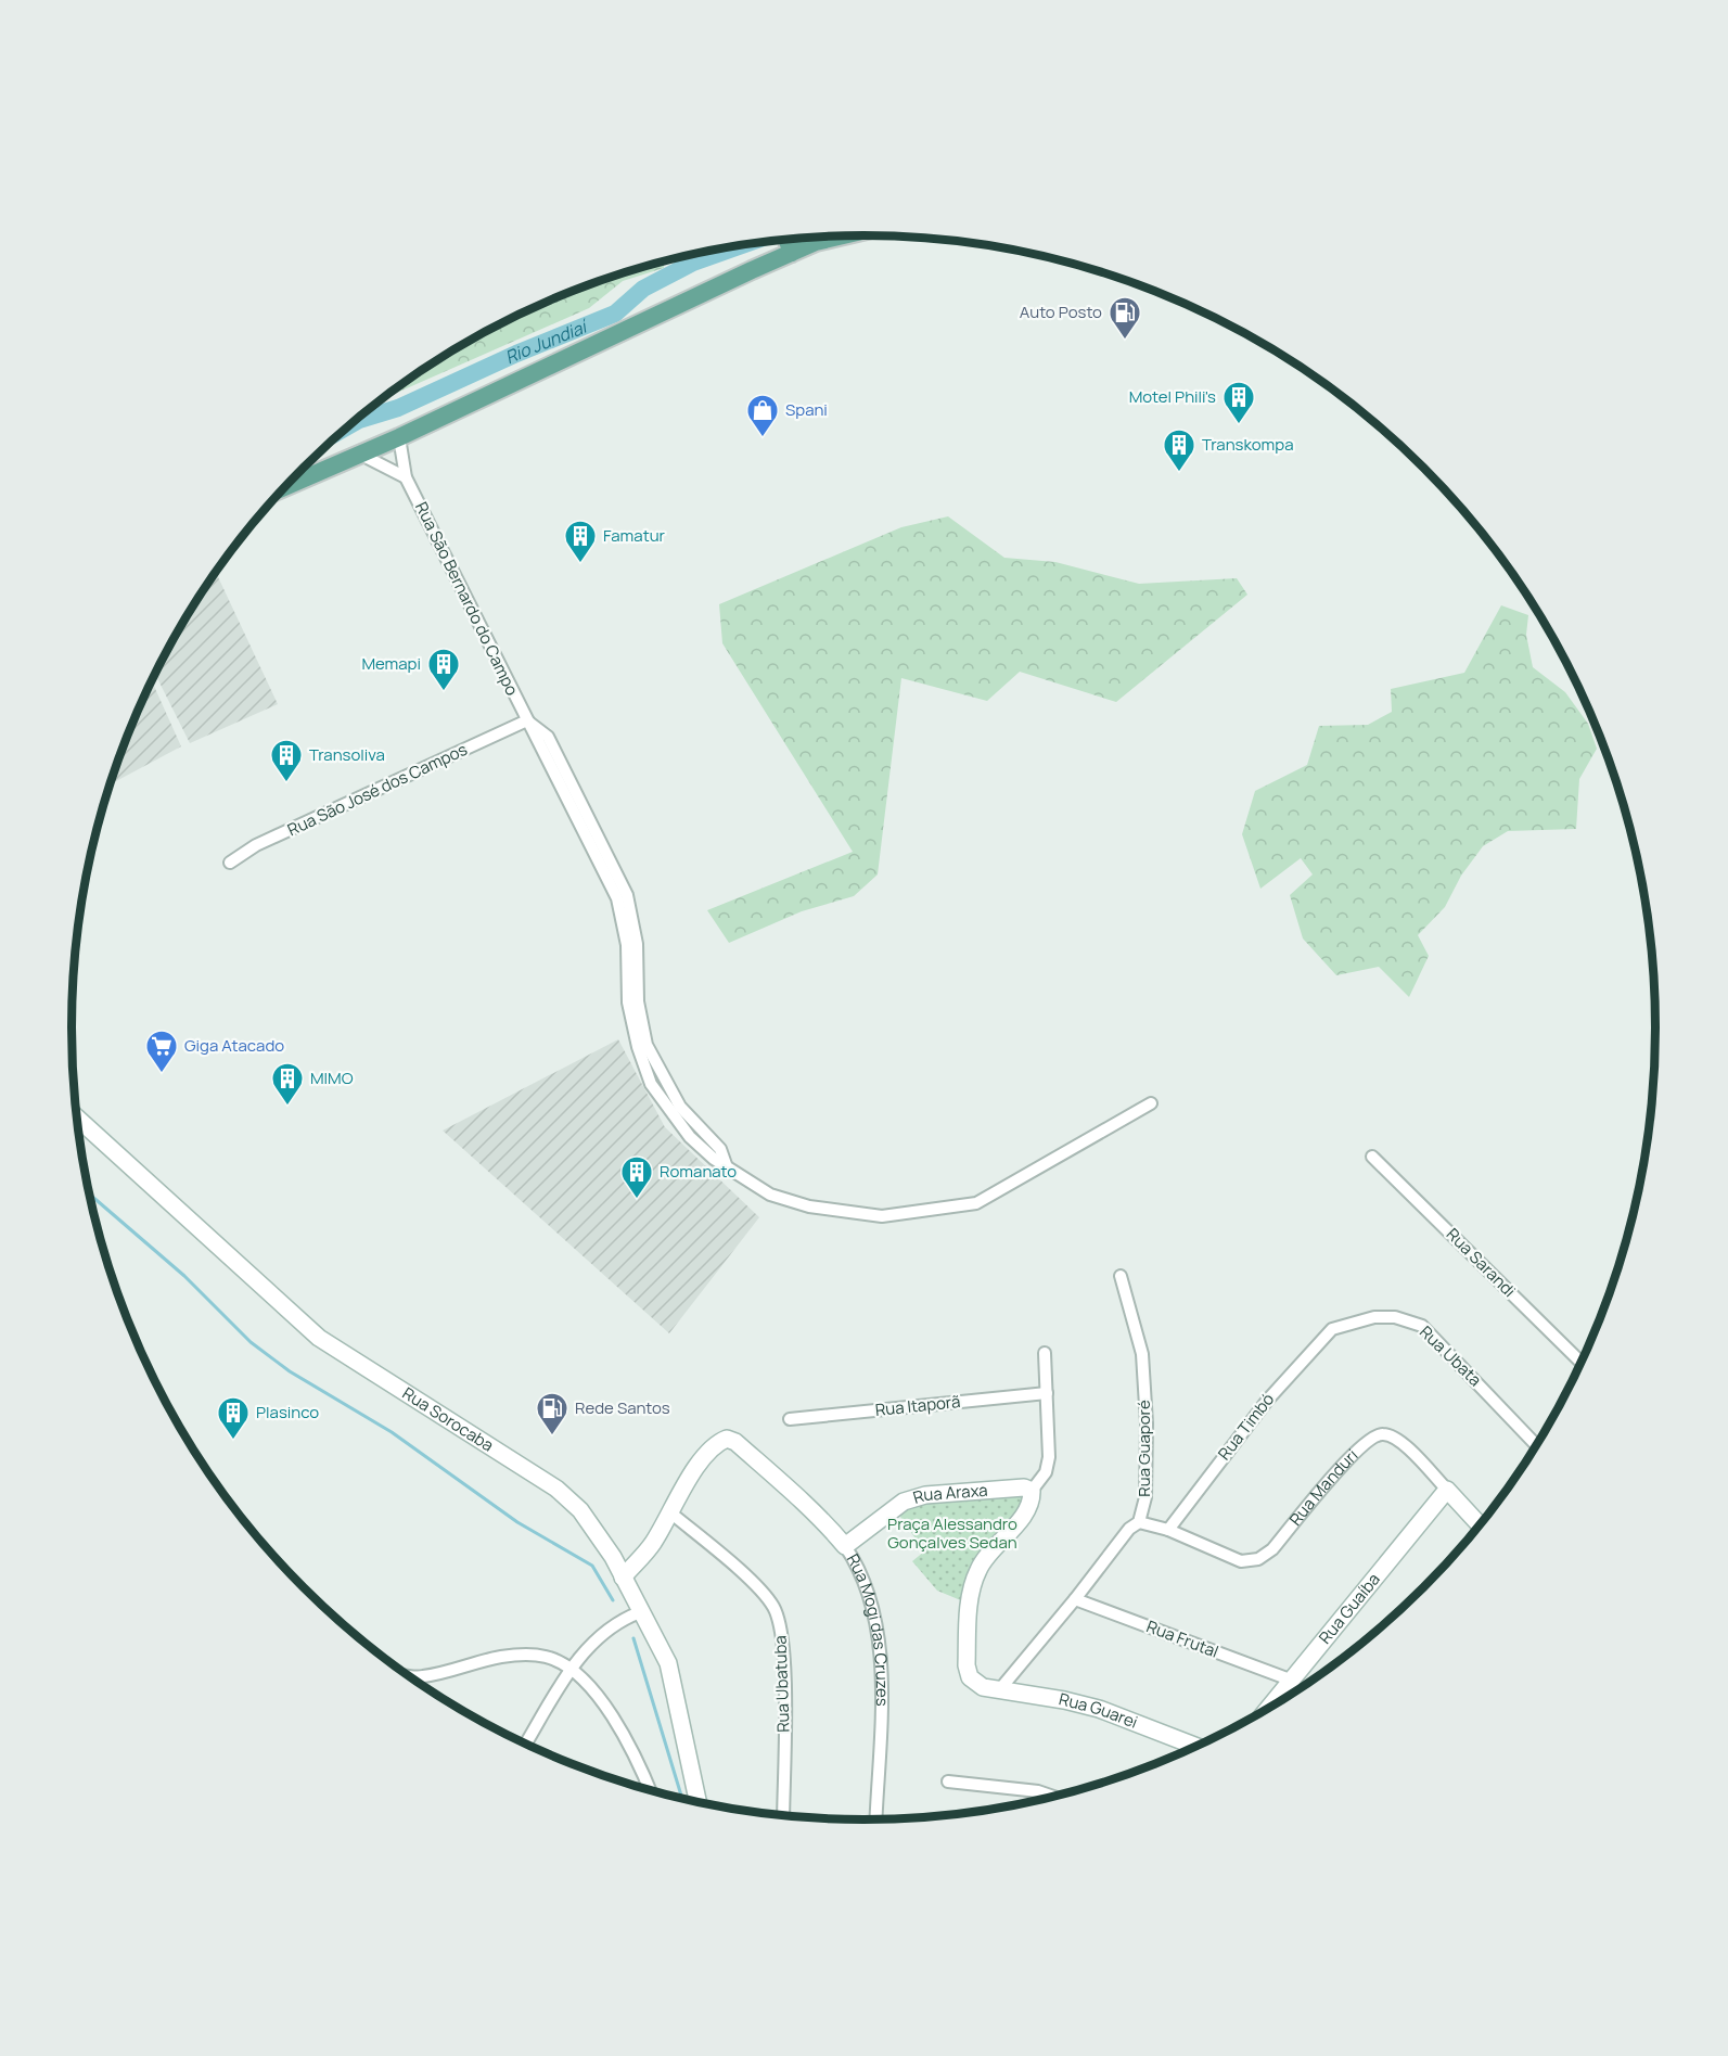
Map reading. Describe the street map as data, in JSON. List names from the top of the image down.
{
  "streets": {
    "street": [
      "Rua São Bernardo do Campo",
      "Rua São José dos Campos",
      "Rua Sarandi",
      "Rua Ubata",
      "Rua Itaporã",
      "Rua Sorocaba",
      "Rua Timbó",
      "Rua Guaporé",
      "Rua Manduri",
      "Rua Araxa",
      "Rua Guaíba",
      "Rua Mogi das Cruzes",
      "Rua Frutal",
      "Rua Ubatuba",
      "Rua Guarei"
    ]
  },
  "crossings": [
    ["Rua São Bernardo do Campo", "Rua São José dos Campos"],
    ["Rua Ubata", "Rua Timbó"],
    ["Rua Timbó", "Rua Manduri"],
    ["Rua Guaporé", "Rua Manduri"],
    ["Rua Manduri", "Rua Guaíba"],
    ["Rua Araxa", "Rua Mogi das Cruzes"],
    ["Rua Guaíba", "Rua Frutal"],
    ["Rua Mogi das Cruzes", "Rua Ubatuba"]
  ],
  "water": ["Rio Jundiaí"],
  "parks": ["Praça Alessandro Gonçalves Sedan"],
  "places": {
    "fuel station": ["Auto Posto", "Rede Santos"],
    "building": [
      "Motel Phili's",
      "Transkompa",
      "Famatur",
      "Memapi",
      "Transoliva",
      "MIMO",
      "Romanato",
      "Plasinco"
    ],
    "shop": ["Spani"],
    "supermarket": ["Giga Atacado"]
  }
}
